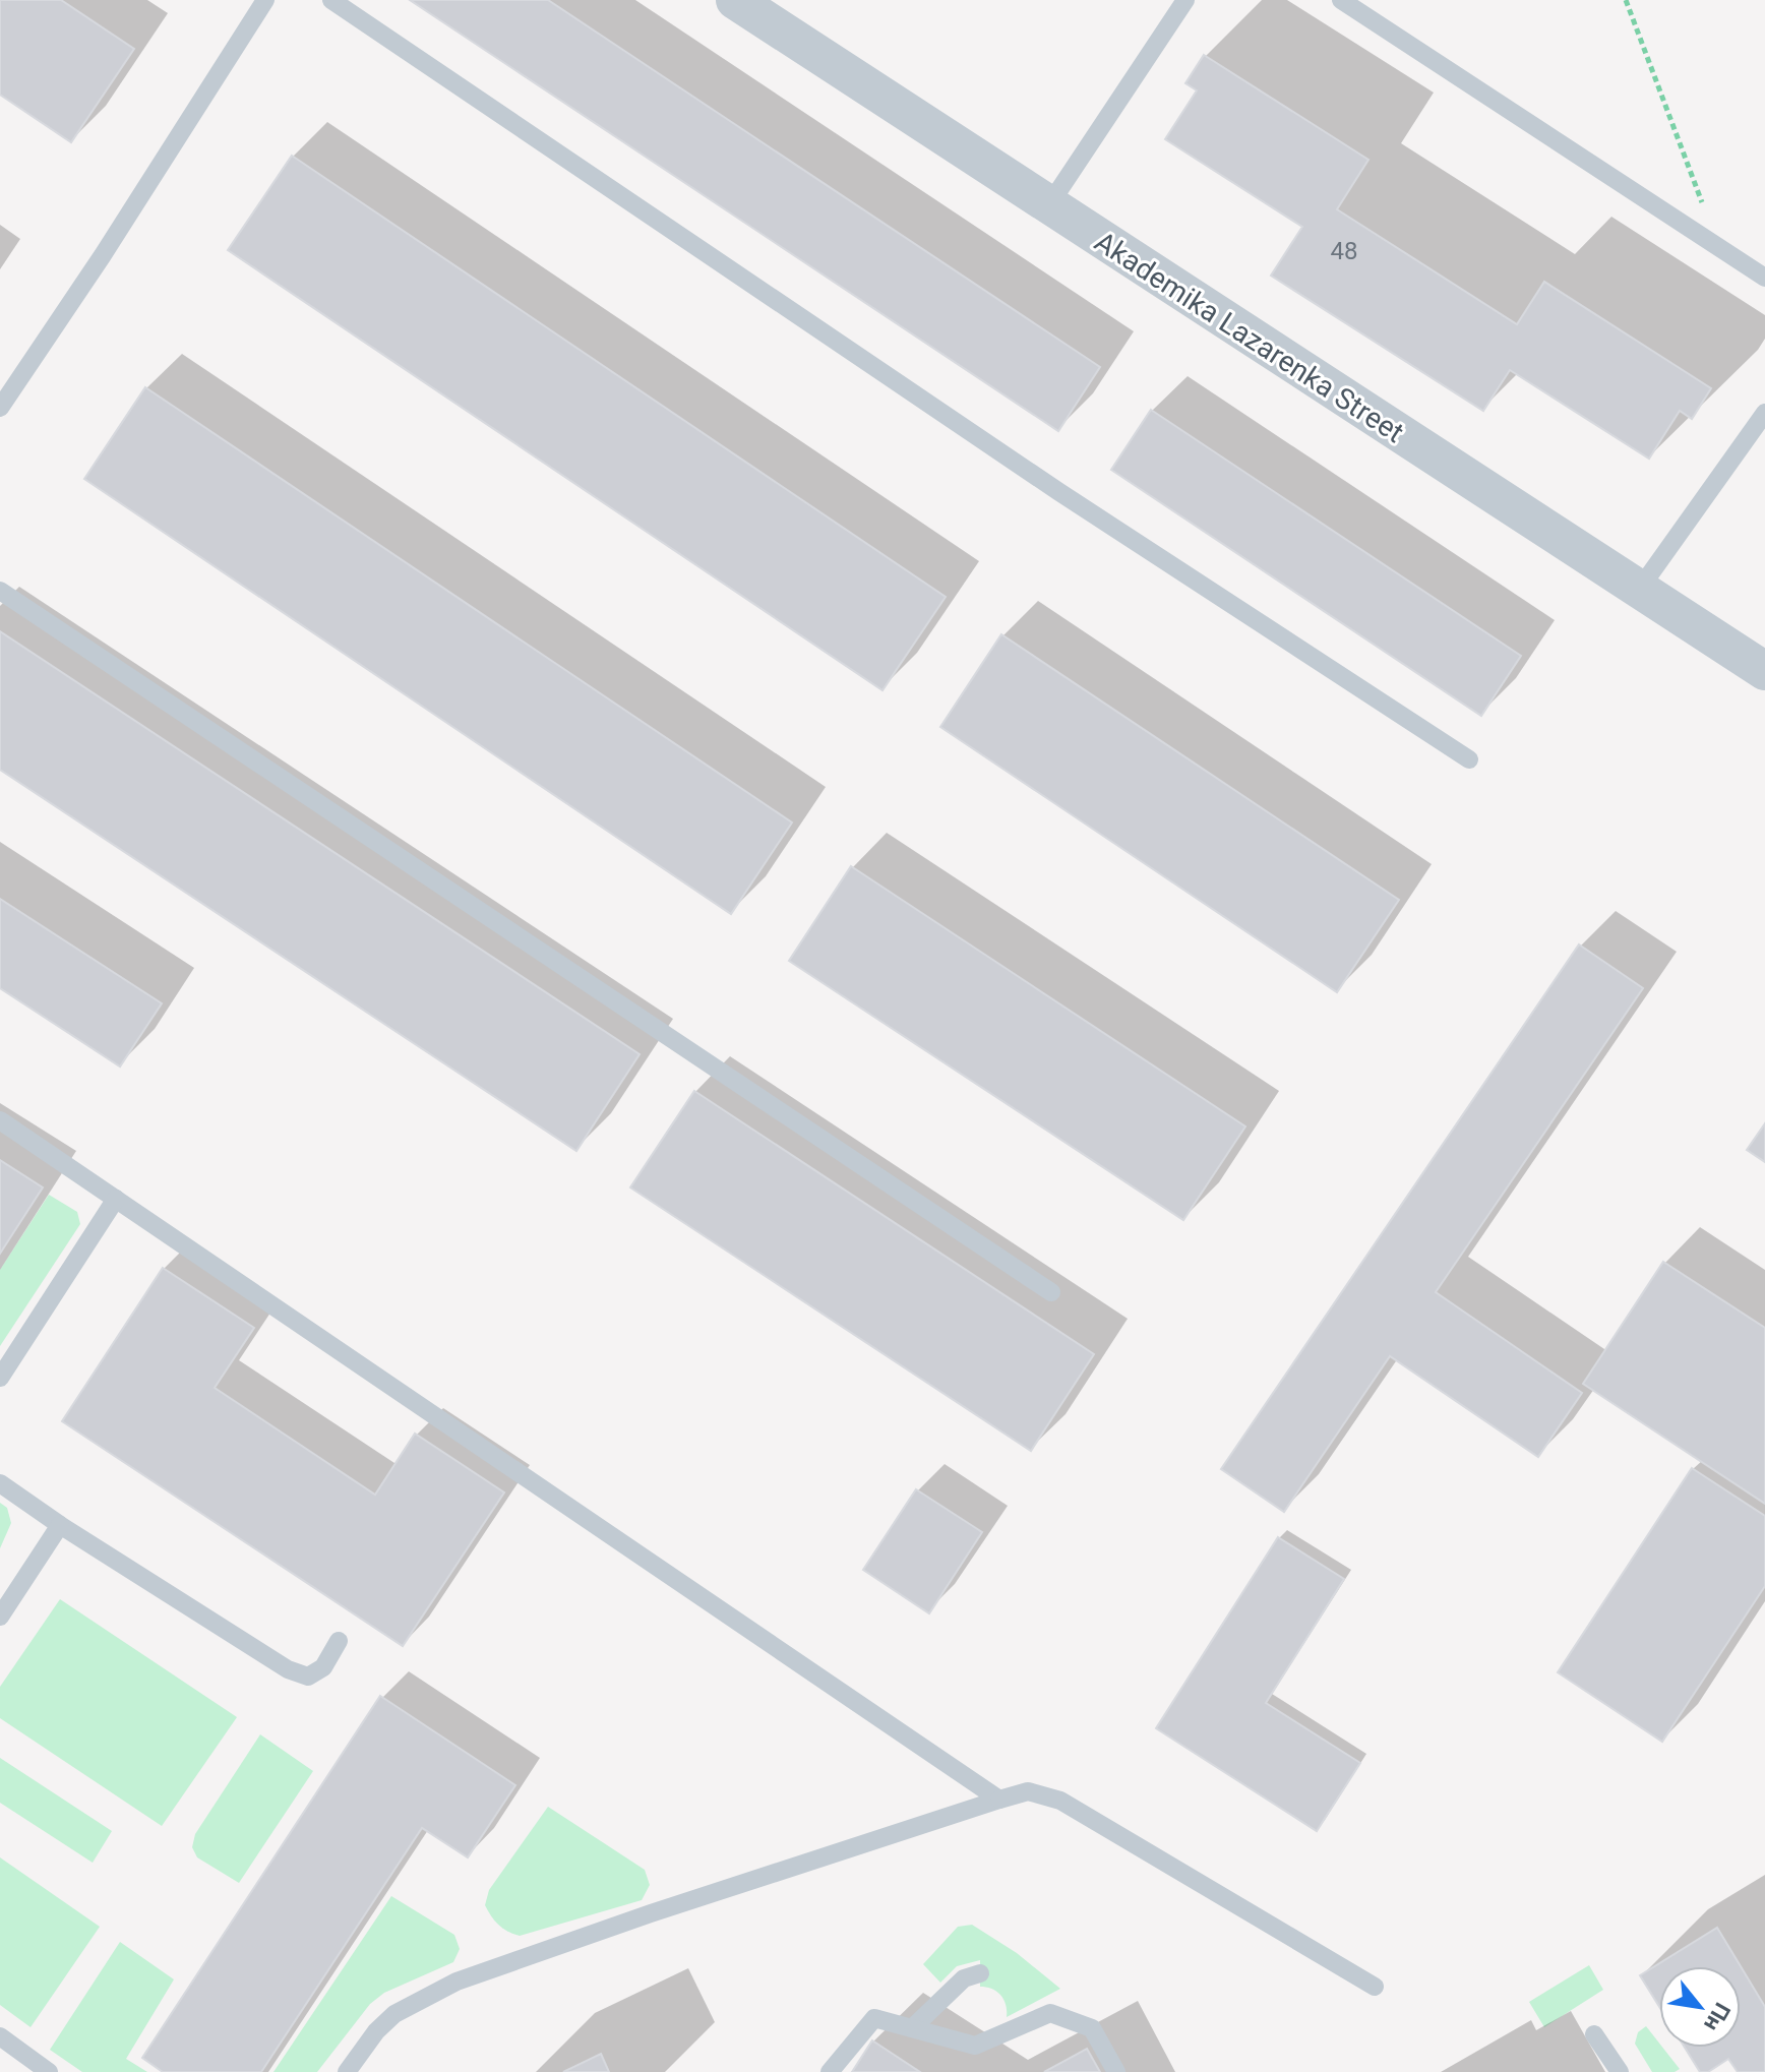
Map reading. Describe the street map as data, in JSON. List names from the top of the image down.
{
  "streets": {
    "street": ["Akademika Lazarenka Street"]
  },
  "house_numbers": ["48"],
  "north": "bottom right"
}
